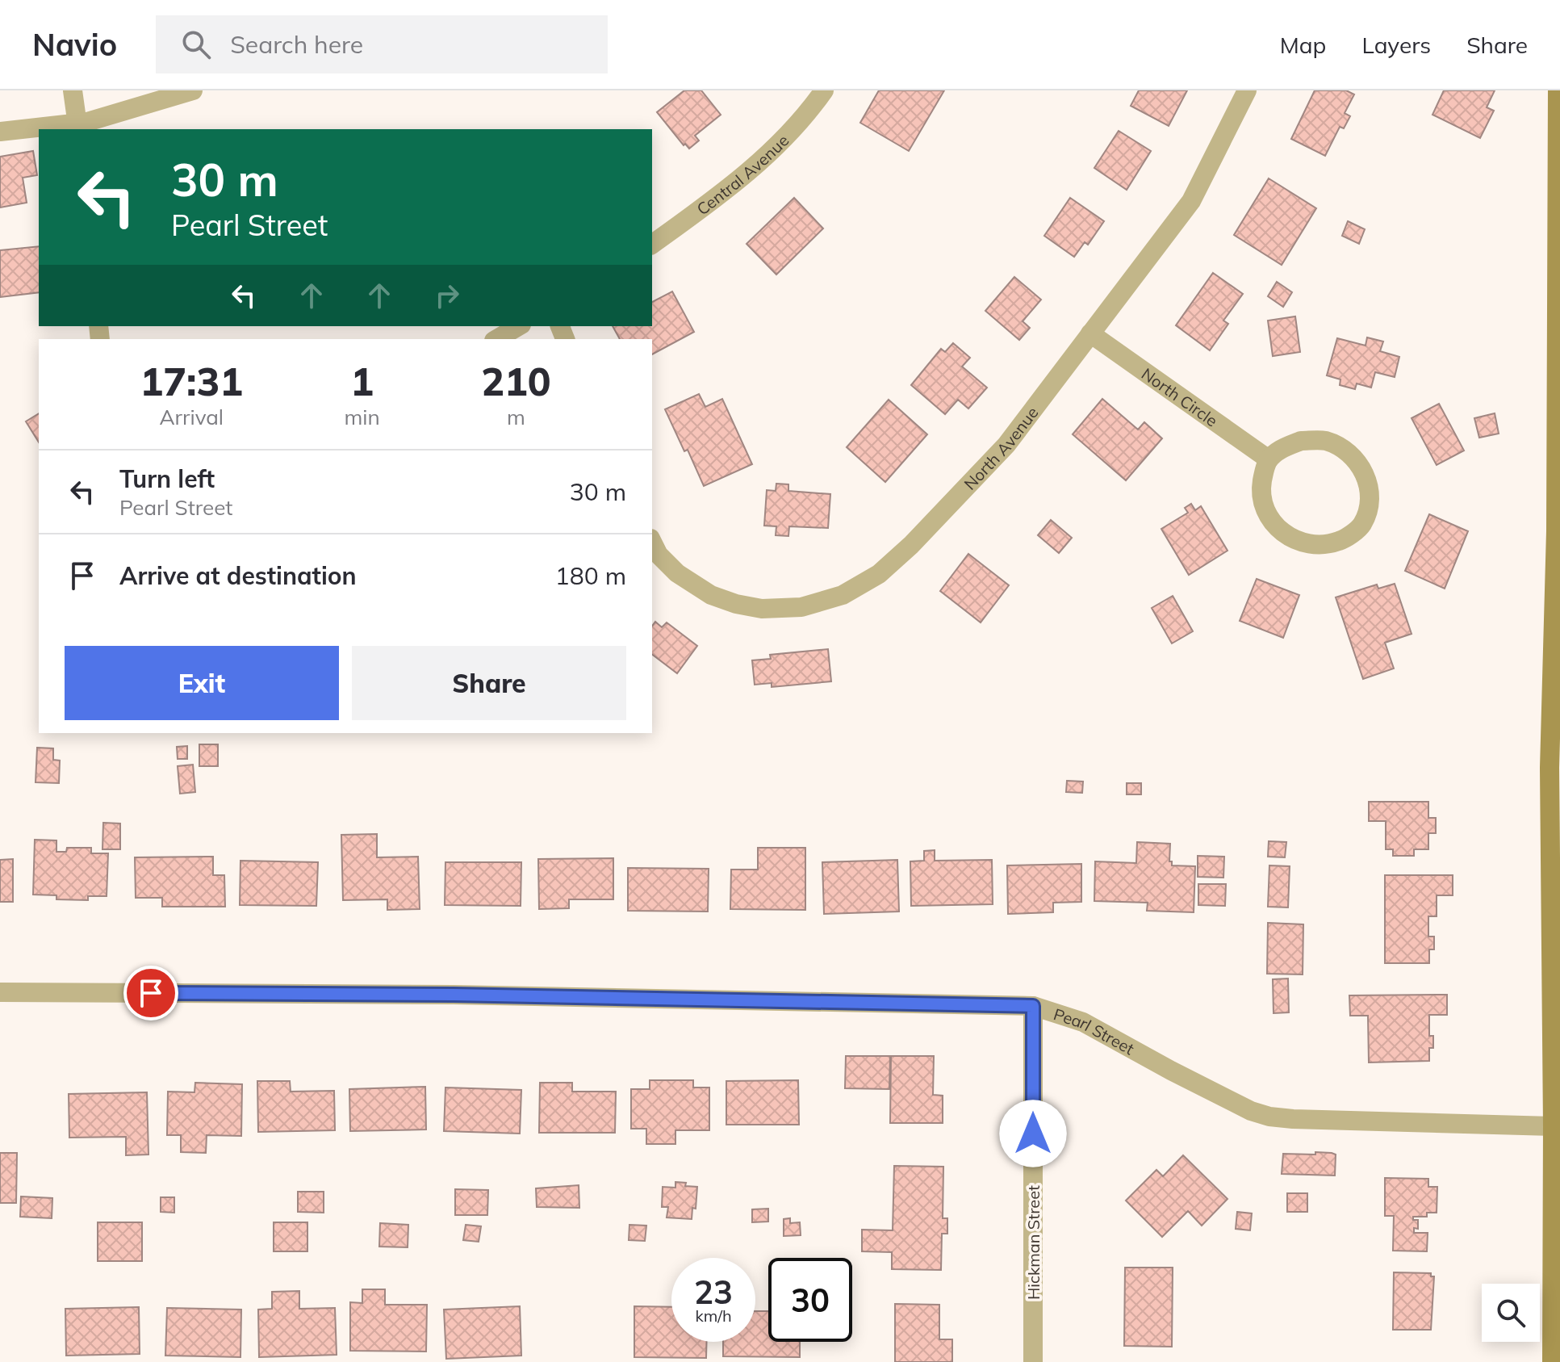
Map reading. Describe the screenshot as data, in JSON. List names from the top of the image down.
{
  "streets": {
    "street": [
      "Central Avenue",
      "North Circle",
      "North Avenue",
      "Pearl Street",
      "Hickman Street"
    ]
  },
  "crossings": [
    ["North Circle", "North Avenue"],
    ["Pearl Street", "Hickman Street"]
  ],
  "page": {
    "header": "Navio",
    "search": "Search here",
    "nav": ["Map", "Layers", "Share"],
    "turn": ["30 m", "Pearl Street"],
    "eta": [
      "17:31",
      "Arrival",
      "1",
      "min",
      "210",
      "m"
    ],
    "list": [
      {
        "name": "Turn left",
        "note": "Pearl Street",
        "value": "30 m"
      },
      {
        "name": "Arrive at destination",
        "value": "180 m"
      }
    ],
    "buttons": ["Exit", "Share"],
    "speed": "23 km/h",
    "limit": "30"
  }
}
